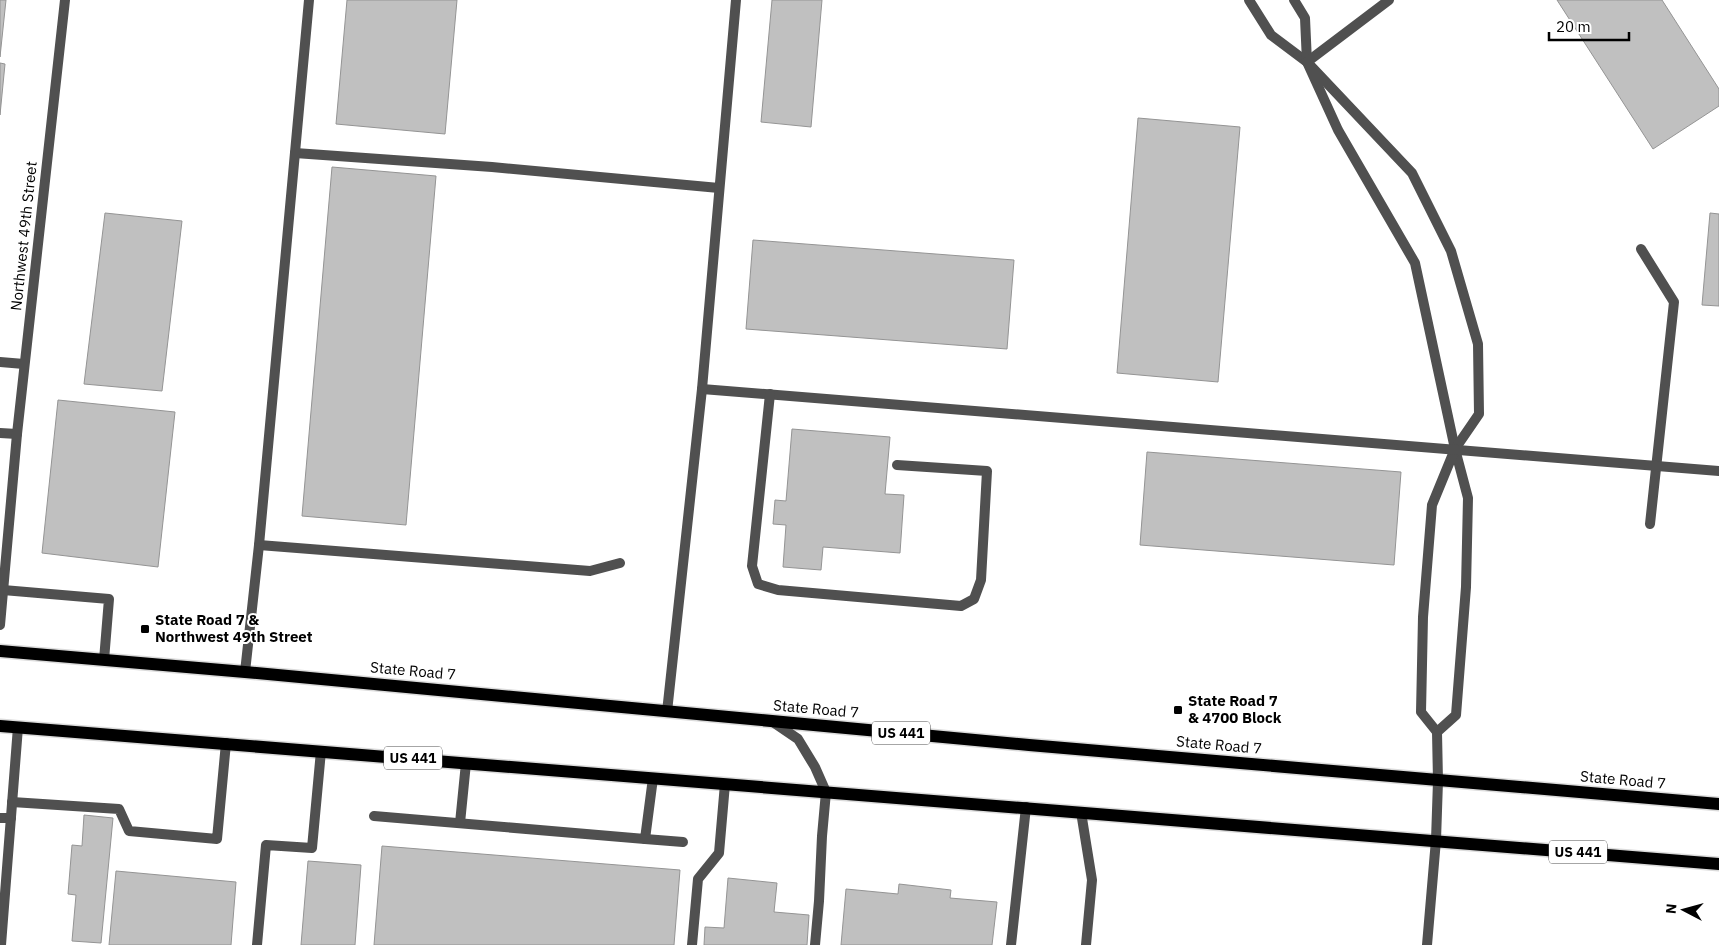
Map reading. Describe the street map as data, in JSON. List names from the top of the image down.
{
  "streets": {
    "main road": ["State Road 7", "US 441"],
    "street": ["Northwest 49th Street"]
  },
  "places": {
    "transit": ["State Road 7 & Northwest 49th Street", "State Road 7 & 4700 Block"]
  },
  "scale_bar": "20 m",
  "north": "left"
}
